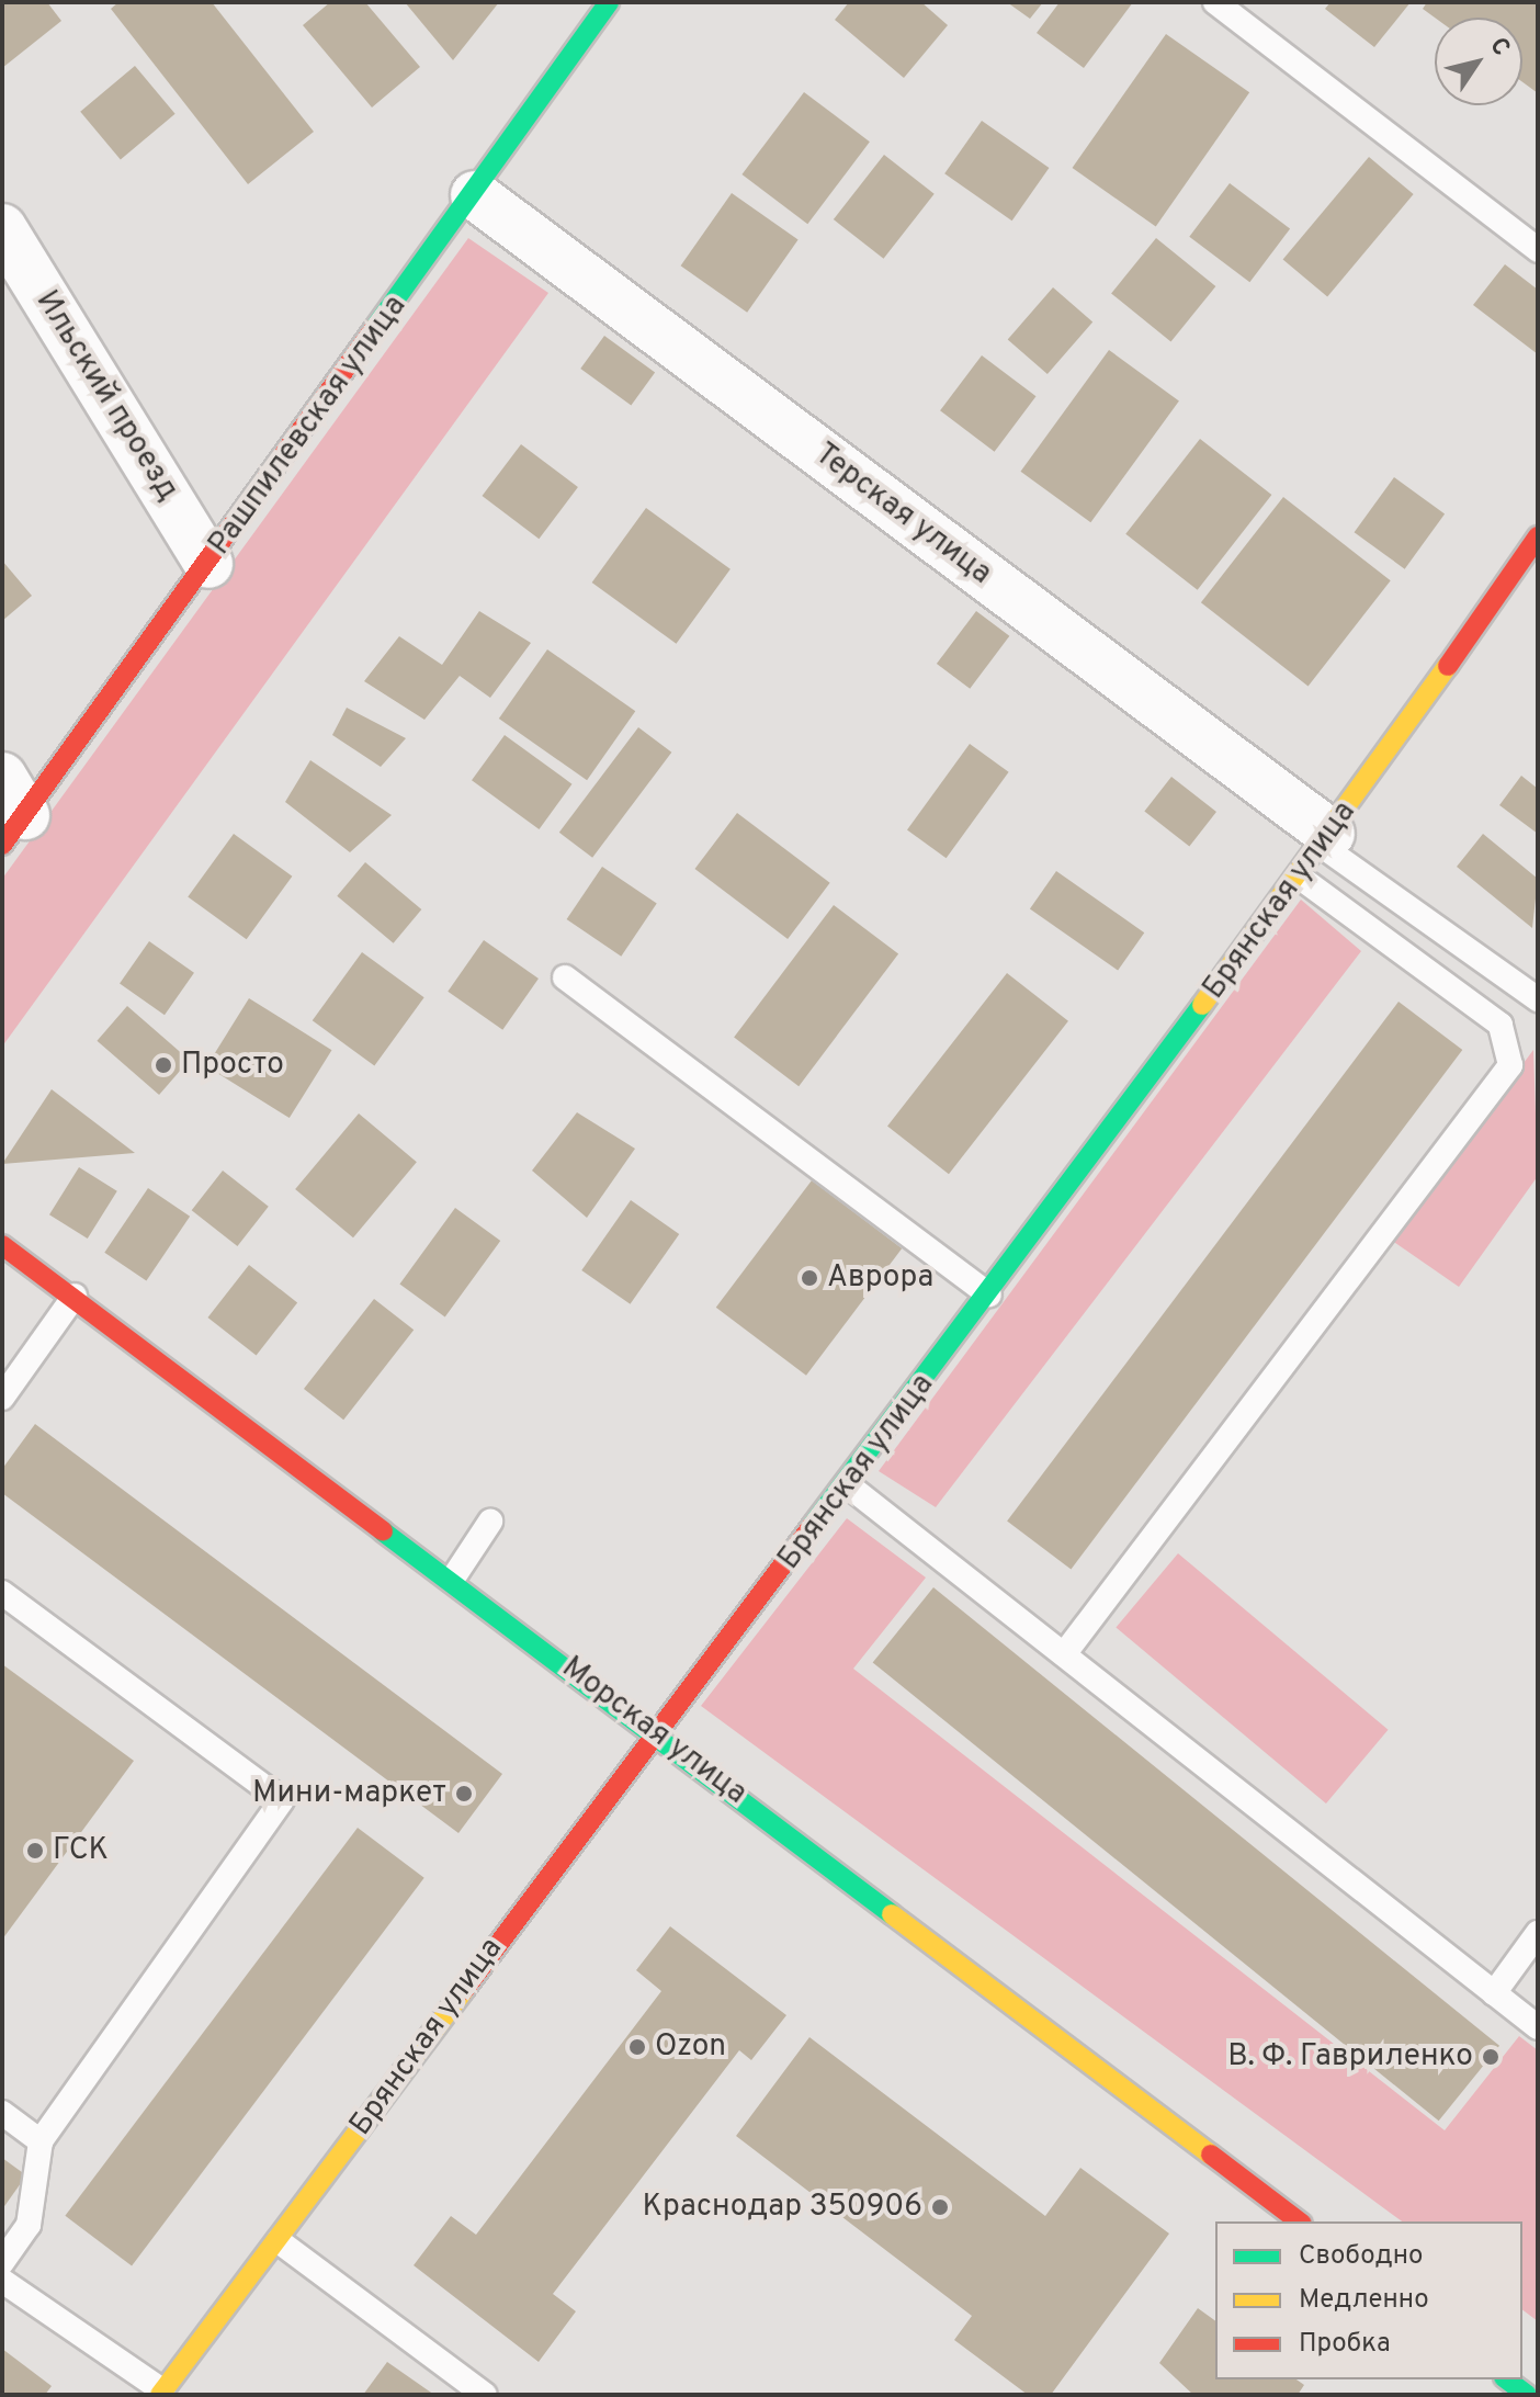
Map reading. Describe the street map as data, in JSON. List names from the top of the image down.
{
  "streets": {
    "street": [
      "Ильский проезд",
      "Рашпилевская улица",
      "Терская улица",
      "Брянская улица",
      "Морская улица"
    ]
  },
  "crossings": [
    ["Ильский проезд", "Рашпилевская улица"],
    ["Рашпилевская улица", "Терская улица"],
    ["Терская улица", "Брянская улица"],
    ["Брянская улица", "Морская улица"]
  ],
  "places": [
    "Просто",
    "Аврора",
    "Мини-маркет",
    "ГСК",
    "Ozon",
    "В. Ф. Гавриленко",
    "Краснодар 350906"
  ],
  "legend": ["Свободно", "Медленно", "Пробка"],
  "north": "top right"
}
